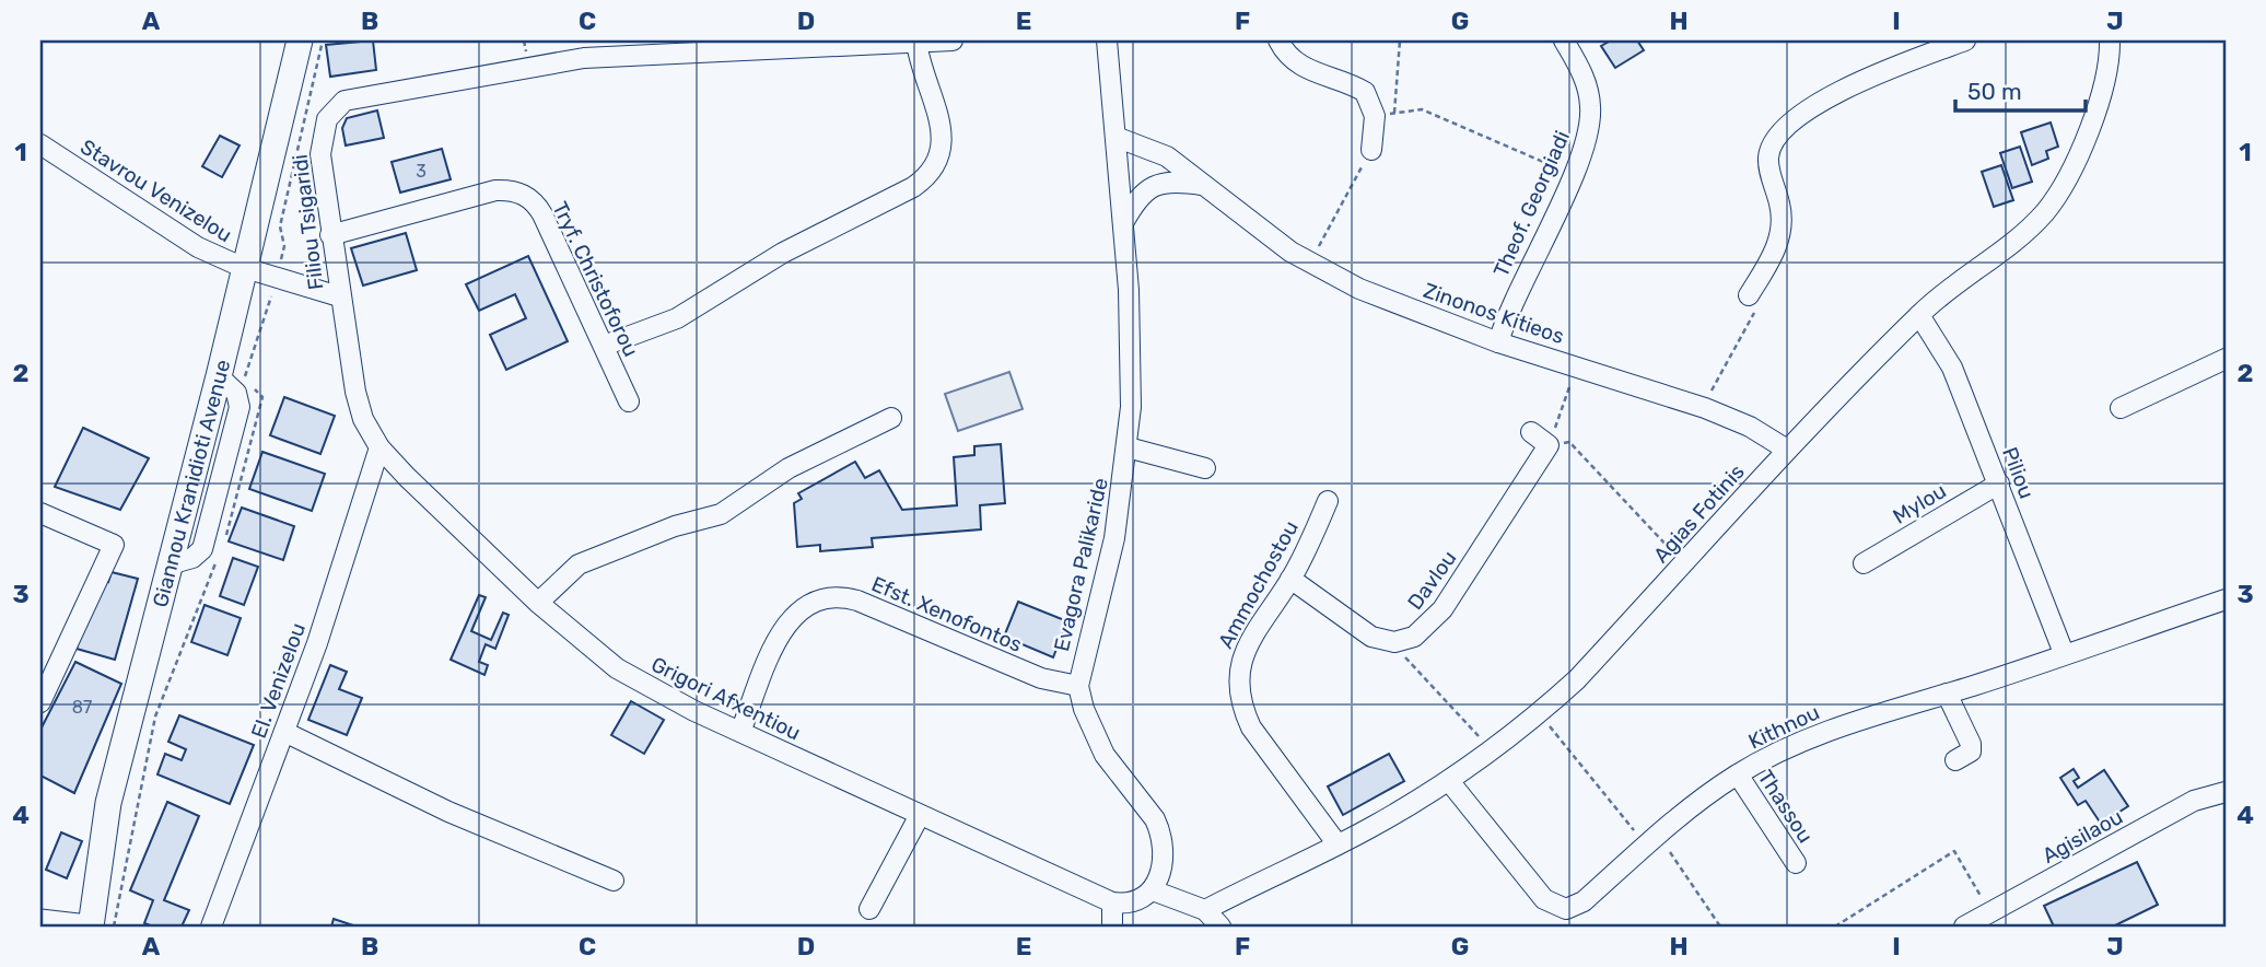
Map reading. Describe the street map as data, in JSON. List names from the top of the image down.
{
  "streets": {
    "main road": ["Giannou Kranidioti Avenue"],
    "street": [
      "Stavrou Venizelou",
      "Theof. Georgiadi",
      "Filiou Tsigaridi",
      "Tryf. Christoforou",
      "Zinonos Kitieos",
      "Piliou",
      "Mylou",
      "Agias Fotinis",
      "Evagora Palikaride",
      "Davlou",
      "Ammochostou",
      "Efst. Xenofontos",
      "El. Venizelou",
      "Grigori Afxentiou",
      "Kithnou",
      "Thassou",
      "Agisilaou"
    ]
  },
  "crossings": [
    ["Stavrou Venizelou", "Filiou Tsigaridi"],
    ["Stavrou Venizelou", "Giannou Kranidioti Avenue"],
    ["Theof. Georgiadi", "Zinonos Kitieos"],
    ["Filiou Tsigaridi", "Tryf. Christoforou"],
    ["Filiou Tsigaridi", "El. Venizelou"],
    ["Filiou Tsigaridi", "Grigori Afxentiou"],
    ["Zinonos Kitieos", "Agias Fotinis"],
    ["Zinonos Kitieos", "Evagora Palikaride"],
    ["Piliou", "Mylou"],
    ["Piliou", "Agias Fotinis"],
    ["Piliou", "Kithnou"],
    ["Agias Fotinis", "Ammochostou"],
    ["Agias Fotinis", "Kithnou"],
    ["Evagora Palikaride", "Efst. Xenofontos"],
    ["Efst. Xenofontos", "Grigori Afxentiou"],
    ["El. Venizelou", "Grigori Afxentiou"],
    ["Kithnou", "Thassou"]
  ],
  "house_numbers": ["3", "87"],
  "scale_bar": "50 m",
  "grid": {
    "columns": [
      "A",
      "B",
      "C",
      "D",
      "E",
      "F",
      "G",
      "H",
      "I",
      "J"
    ],
    "rows": [
      "1",
      "2",
      "3",
      "4"
    ]
  }
}
